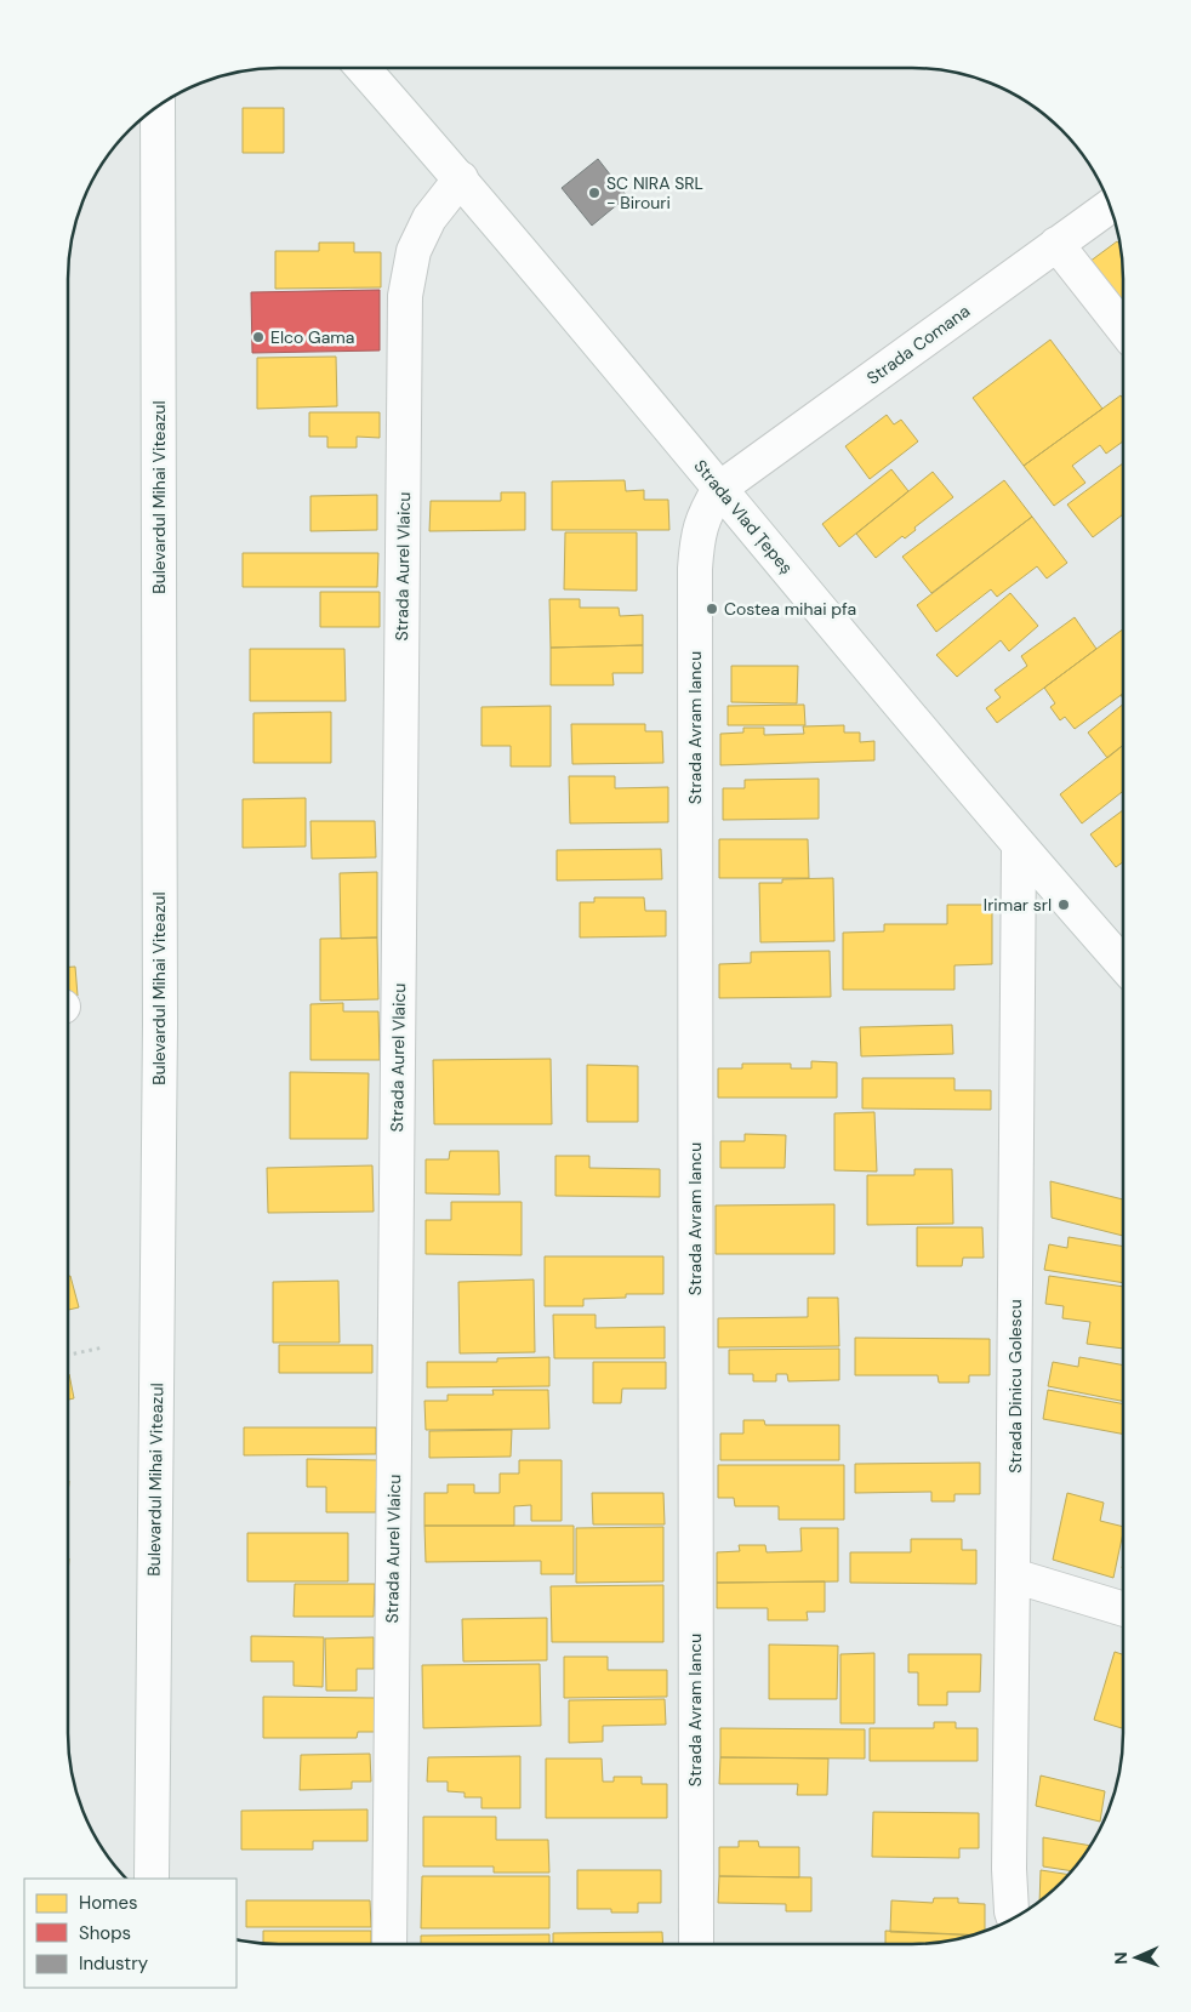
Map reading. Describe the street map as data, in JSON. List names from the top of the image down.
{
  "streets": {
    "street": [
      "Strada Comana",
      "Bulevardul Mihai Viteazul",
      "Strada Vlad Țepeș",
      "Strada Aurel Vlaicu",
      "Strada Avram Iancu",
      "Strada Dinicu Golescu"
    ]
  },
  "crossings": [
    ["Strada Comana", "Strada Vlad Țepeș"],
    ["Strada Comana", "Strada Avram Iancu"],
    ["Strada Vlad Țepeș", "Strada Aurel Vlaicu"],
    ["Strada Vlad Țepeș", "Strada Avram Iancu"],
    ["Strada Vlad Țepeș", "Strada Dinicu Golescu"]
  ],
  "places": [
    "SC NIRA SRL - Birouri",
    "Elco Gama",
    "Costea mihai pfa",
    "Irimar srl"
  ],
  "legend": ["Homes", "Shops", "Industry"],
  "north": "left"
}
